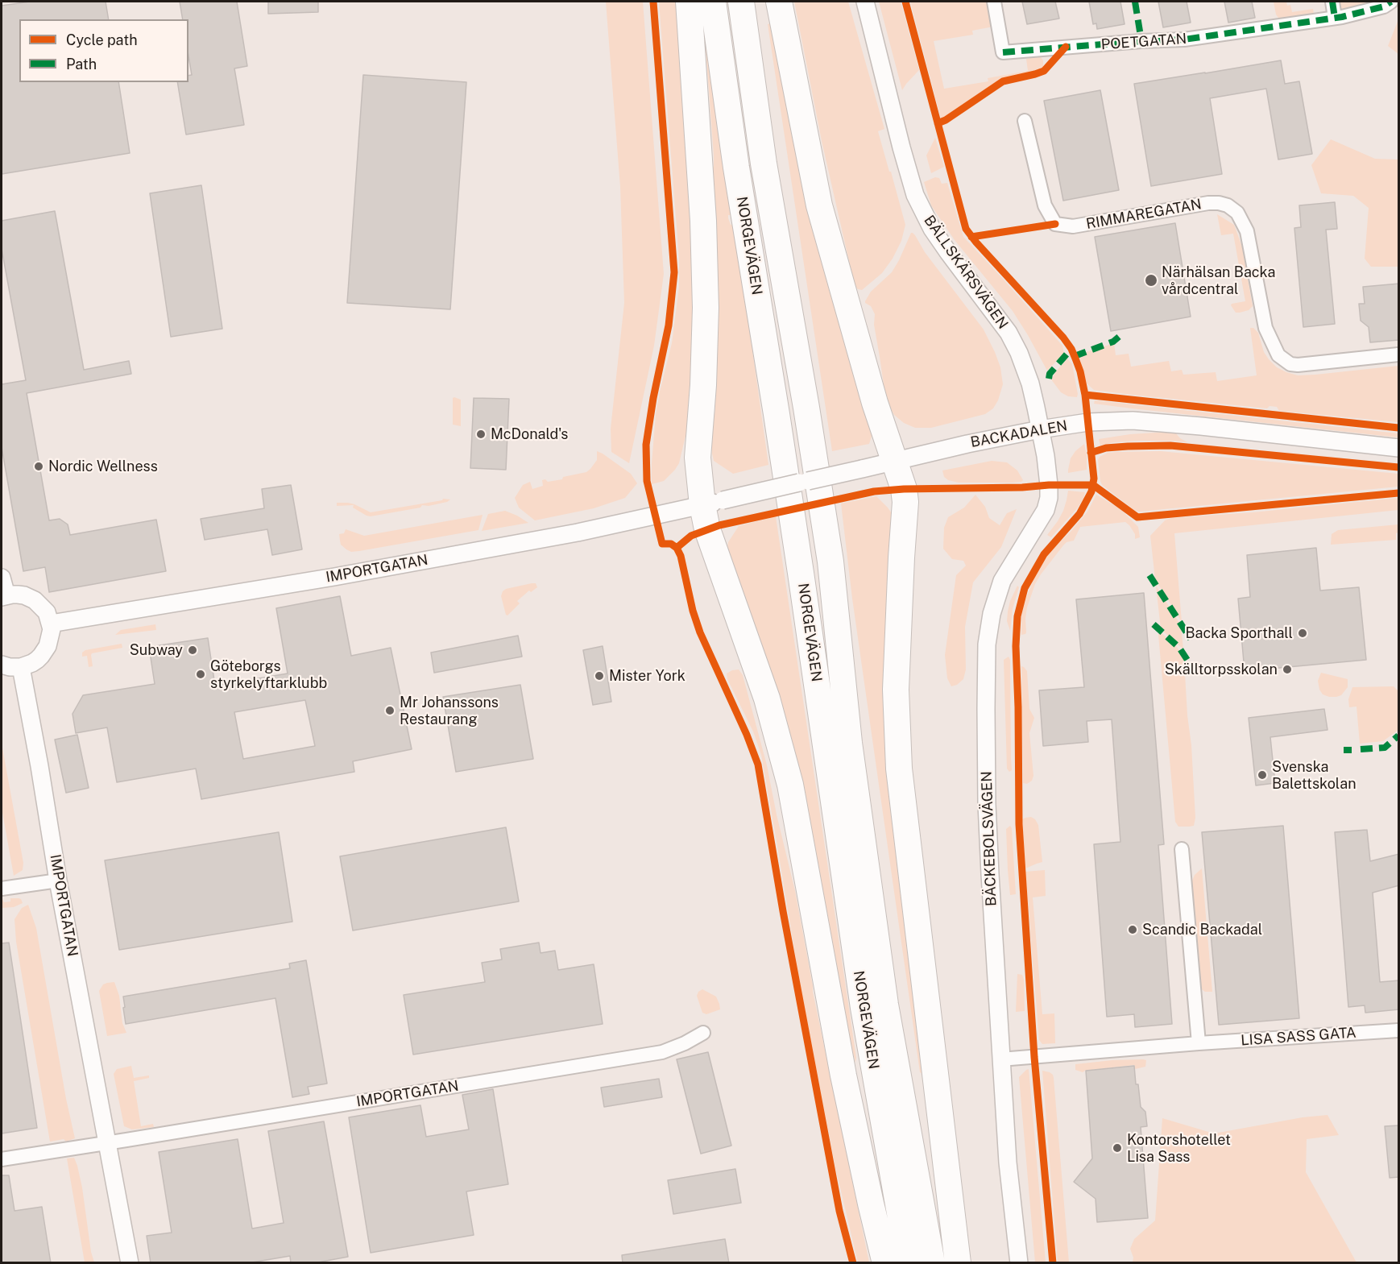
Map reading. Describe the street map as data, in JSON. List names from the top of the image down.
{
  "streets": {
    "highway": ["NORGEVÄGEN"],
    "street": [
      "POETGATAN",
      "RIMMAREGATAN",
      "BÄLLSKÄRSVÄGEN",
      "BACKADALEN",
      "IMPORTGATAN",
      "BÄCKEBOLSVÄGEN",
      "LISA SASS GATA"
    ]
  },
  "crossings": [
    ["BÄLLSKÄRSVÄGEN", "BACKADALEN"],
    ["BÄLLSKÄRSVÄGEN", "BÄCKEBOLSVÄGEN"],
    ["BACKADALEN", "IMPORTGATAN"],
    ["BACKADALEN", "BÄCKEBOLSVÄGEN"],
    ["BÄCKEBOLSVÄGEN", "LISA SASS GATA"]
  ],
  "places": [
    "Närhälsan Backa vårdcentral",
    "McDonald's",
    "Nordic Wellness",
    "Backa Sporthall",
    "Subway",
    "Skälltorpsskolan",
    "Göteborgs styrkelyftarklubb",
    "Mister York",
    "Mr Johanssons Restaurang",
    "Svenska Balettskolan",
    "Scandic Backadal",
    "Kontorshotellet Lisa Sass"
  ],
  "legend": ["Cycle path", "Path"]
}
